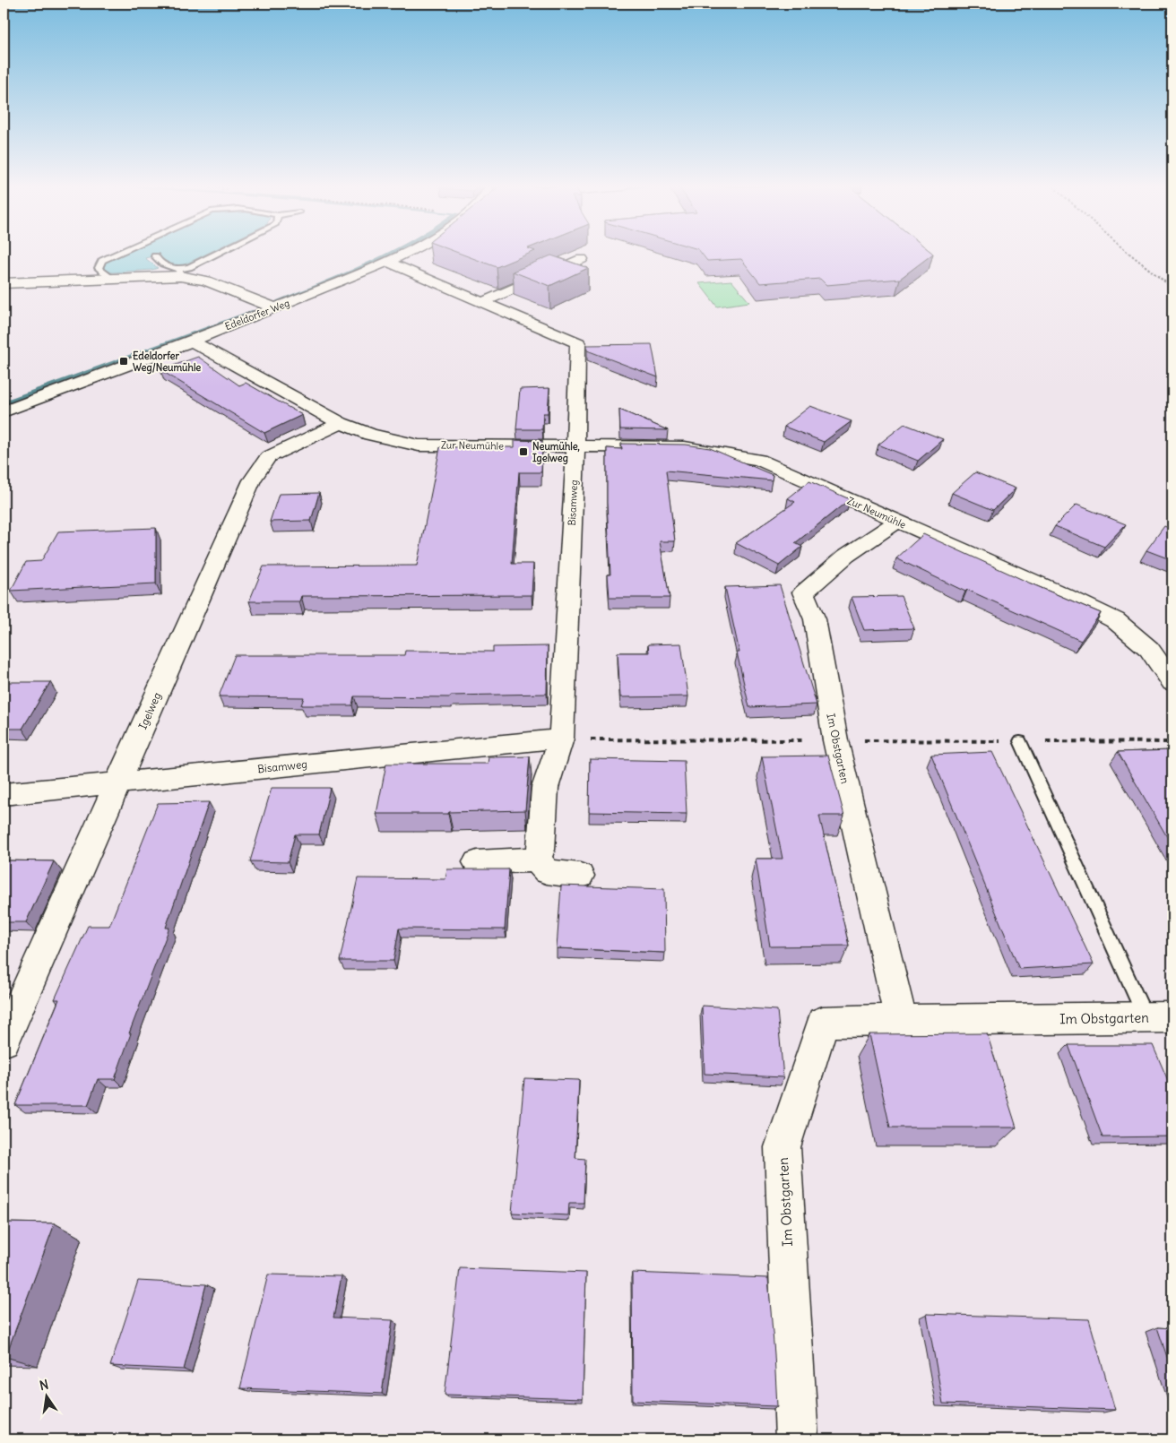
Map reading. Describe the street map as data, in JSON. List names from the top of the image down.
{
  "streets": {
    "street": [
      "Edeldorfer Weg",
      "Zur Neumühle",
      "Bisamweg",
      "Igelweg",
      "Im Obstgarten"
    ]
  },
  "crossings": [
    ["Edeldorfer Weg", "Zur Neumühle"],
    ["Edeldorfer Weg", "Bisamweg"],
    ["Zur Neumühle", "Bisamweg"],
    ["Zur Neumühle", "Igelweg"],
    ["Zur Neumühle", "Im Obstgarten"],
    ["Bisamweg", "Igelweg"]
  ],
  "places": {
    "transit": ["Edeldorfer Weg/Neumühle", "Neumühle, Igelweg"]
  },
  "north": "top"
}
